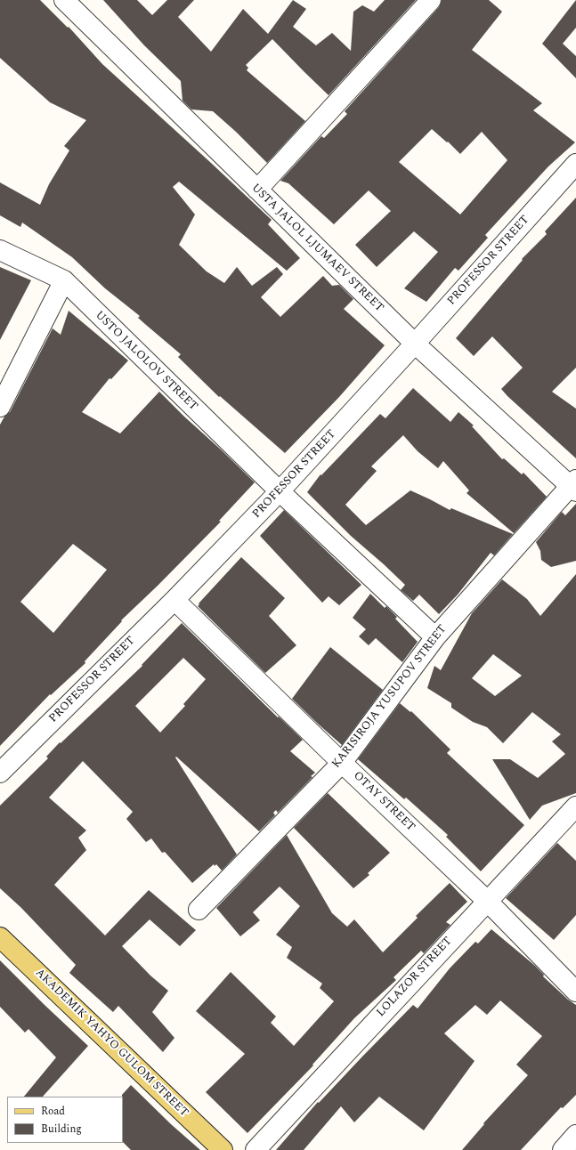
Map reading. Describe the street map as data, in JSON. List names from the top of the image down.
{
  "streets": {
    "main road": ["AKADEMIK YAHYO GULOM STREET"],
    "street": [
      "USTA JALOL LJUMAEV STREET",
      "PROFESSOR STREET",
      "USTO JALOLOV STREET",
      "KARISIROJA YUSUPOV STREET",
      "OTAY STREET",
      "LOLAZOR STREET"
    ]
  },
  "crossings": [
    ["USTA JALOL LJUMAEV STREET", "PROFESSOR STREET"],
    ["USTA JALOL LJUMAEV STREET", "KARISIROJA YUSUPOV STREET"],
    ["PROFESSOR STREET", "USTO JALOLOV STREET"],
    ["PROFESSOR STREET", "OTAY STREET"],
    ["USTO JALOLOV STREET", "KARISIROJA YUSUPOV STREET"],
    ["KARISIROJA YUSUPOV STREET", "OTAY STREET"],
    ["OTAY STREET", "LOLAZOR STREET"]
  ],
  "legend": ["Road", "Building"]
}
